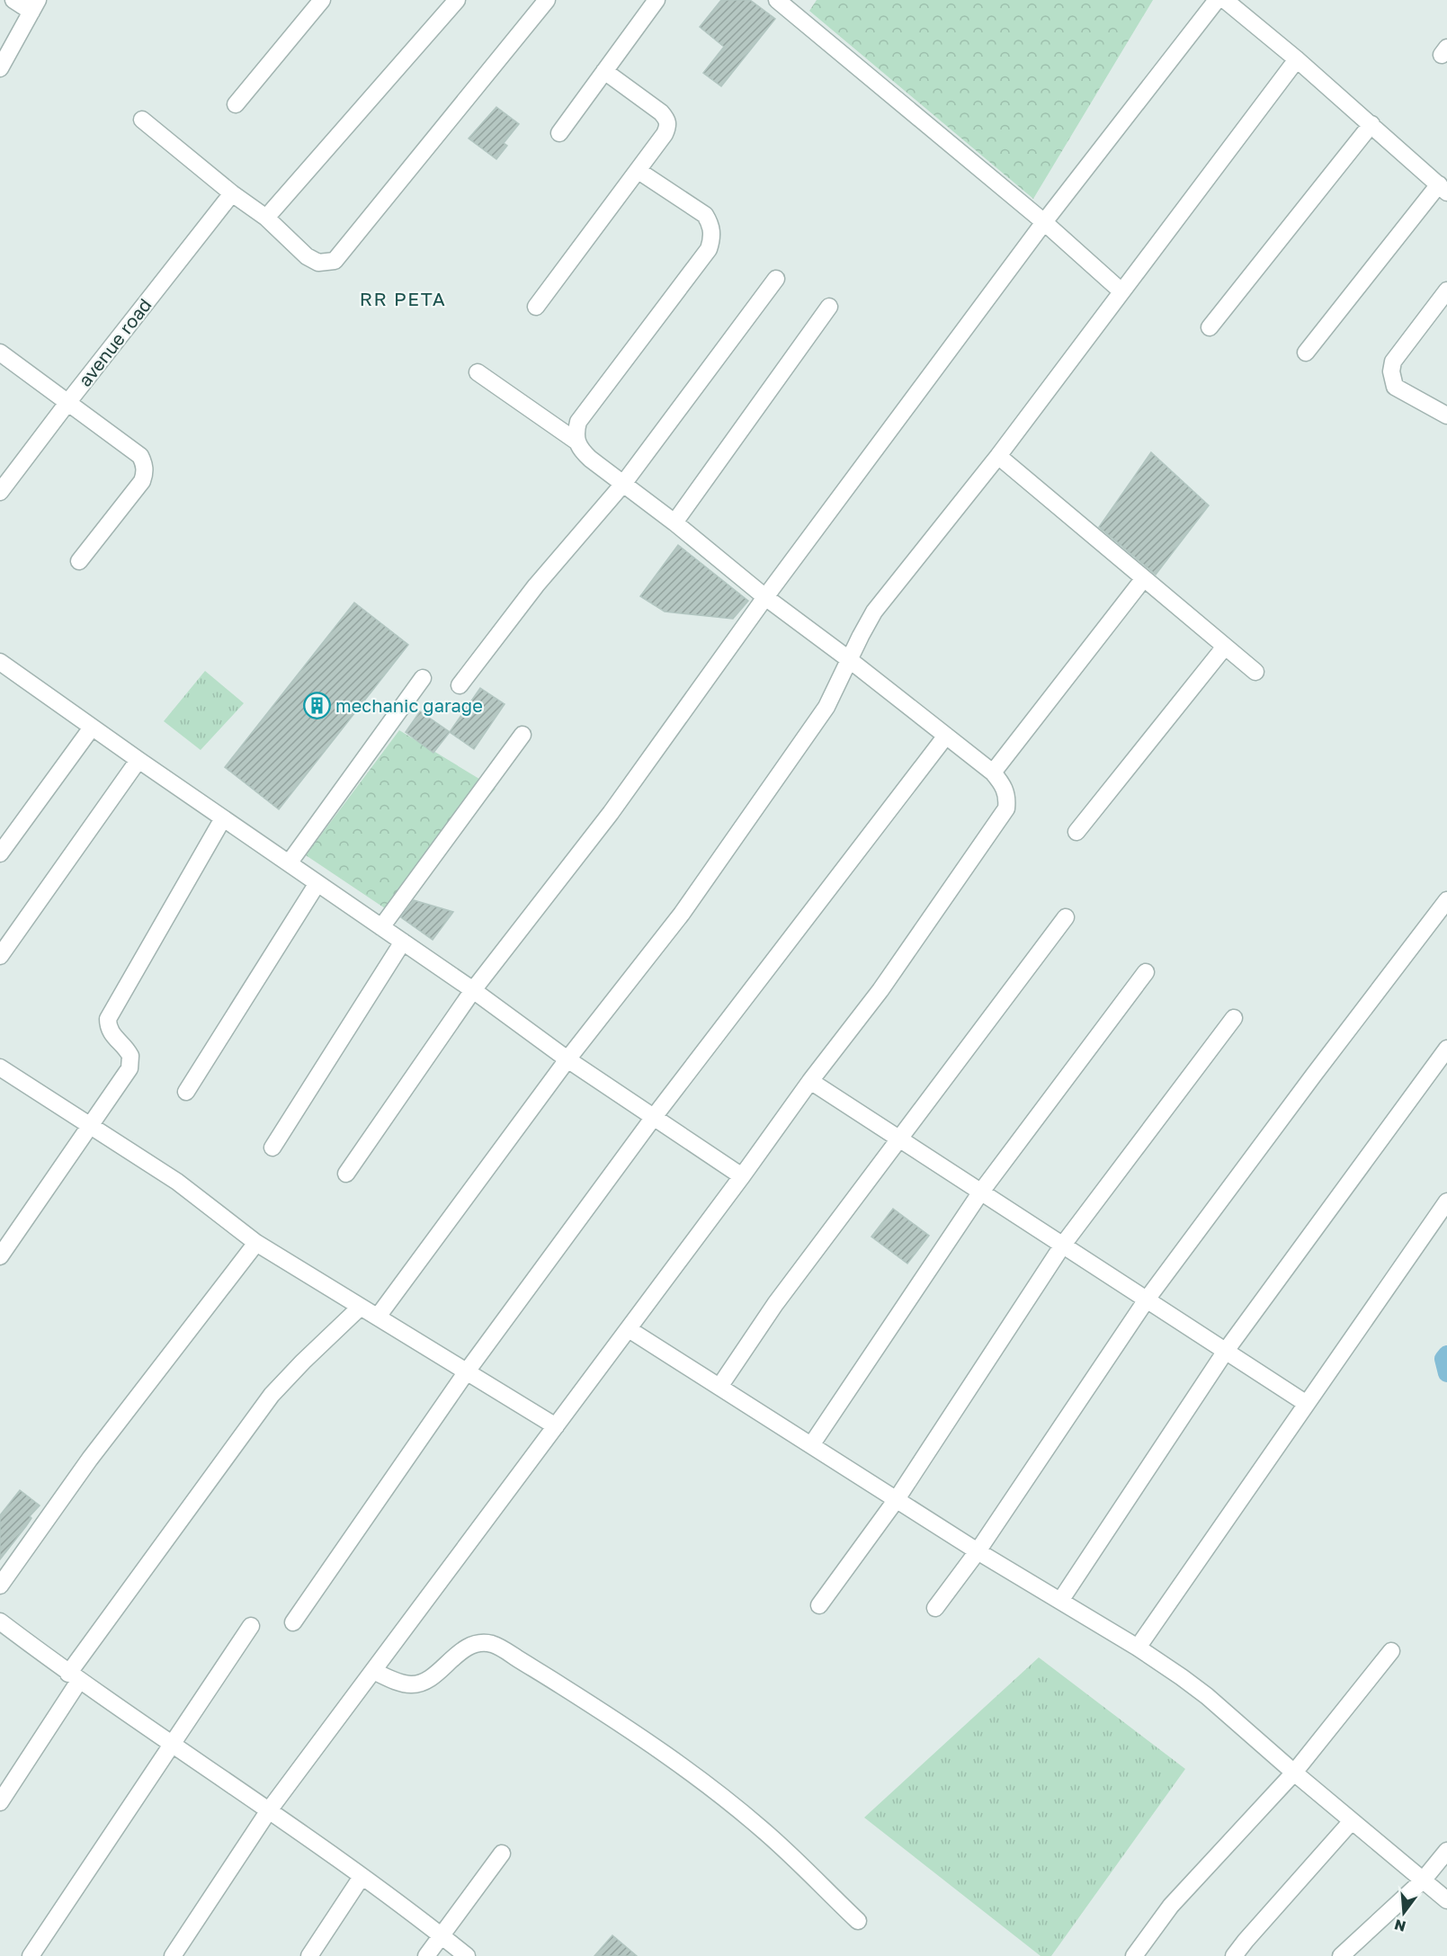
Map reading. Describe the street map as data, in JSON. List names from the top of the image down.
{
  "streets": {
    "street": ["avenue road"]
  },
  "districts": ["RR PETA"],
  "places": {
    "building": ["mechanic garage"]
  },
  "north": "bottom"
}
